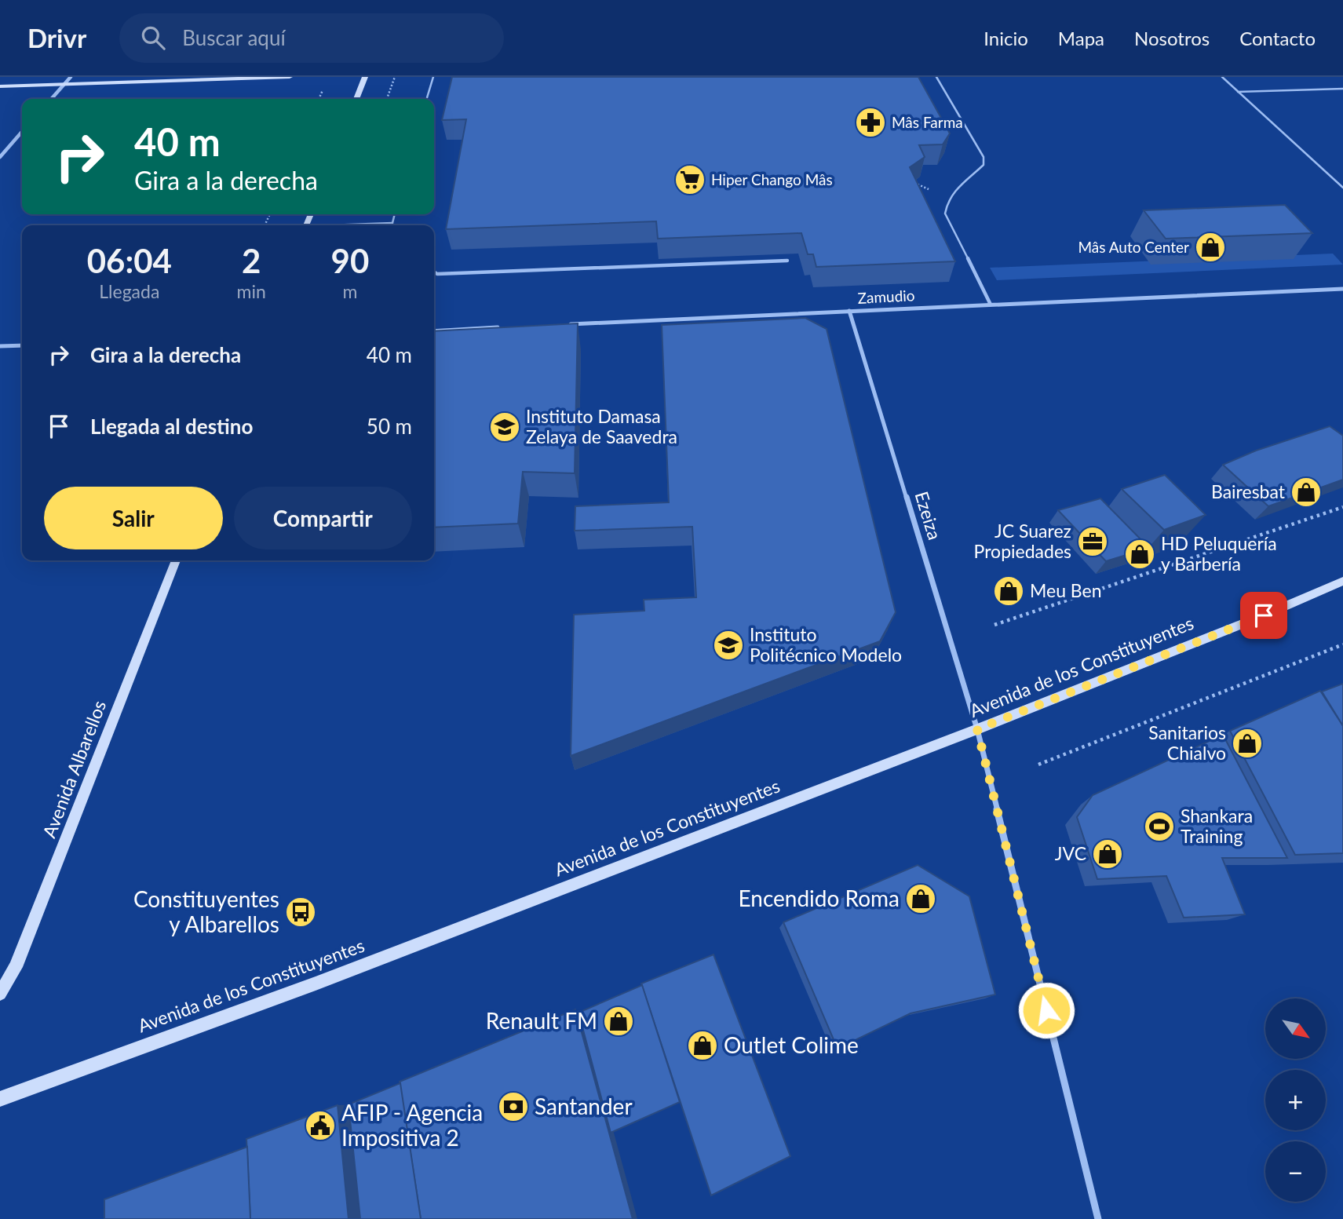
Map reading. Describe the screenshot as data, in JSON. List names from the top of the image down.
{
  "streets": {
    "main road": ["Avenida de los Constituyentes", "Avenida Albarellos"],
    "street": ["Zamudio", "Ezeiza"]
  },
  "crossings": [
    ["Zamudio", "Ezeiza"],
    ["Ezeiza", "Avenida de los Constituyentes"]
  ],
  "places": {
    "pharmacy": ["Mâs Farma"],
    "supermarket": ["Hiper Chango Mâs"],
    "shop": [
      "Mâs Auto Center",
      "Bairesbat",
      "HD Peluquería y Barbería",
      "Meu Ben",
      "Sanitarios Chialvo",
      "JVC",
      "Encendido Roma",
      "Renault FM",
      "Outlet Colime"
    ],
    "school or university": ["Instituto Damasa Zelaya de Saavedra", "Instituto Politécnico Modelo"],
    "office": ["JC Suarez Propiedades"],
    "sports": ["Shankara Training"],
    "bus stop": ["Constituyentes y Albarellos"],
    "bank": ["Santander"],
    "public building": ["AFIP - Agencia Impositiva 2"]
  },
  "north": "bottom right",
  "page": {
    "header": "Drivr",
    "search": "Buscar aquí",
    "nav": [
      "Inicio",
      "Mapa",
      "Nosotros",
      "Contacto"
    ],
    "turn": ["40 m", "Gira a la derecha"],
    "eta": [
      "06:04",
      "Llegada",
      "2",
      "min",
      "90",
      "m"
    ],
    "list": [
      {
        "name": "Gira a la derecha",
        "value": "40 m"
      },
      {
        "name": "Llegada al destino",
        "value": "50 m"
      }
    ],
    "buttons": ["Salir", "Compartir"],
    "map_buttons": ["+", "−"]
  }
}
